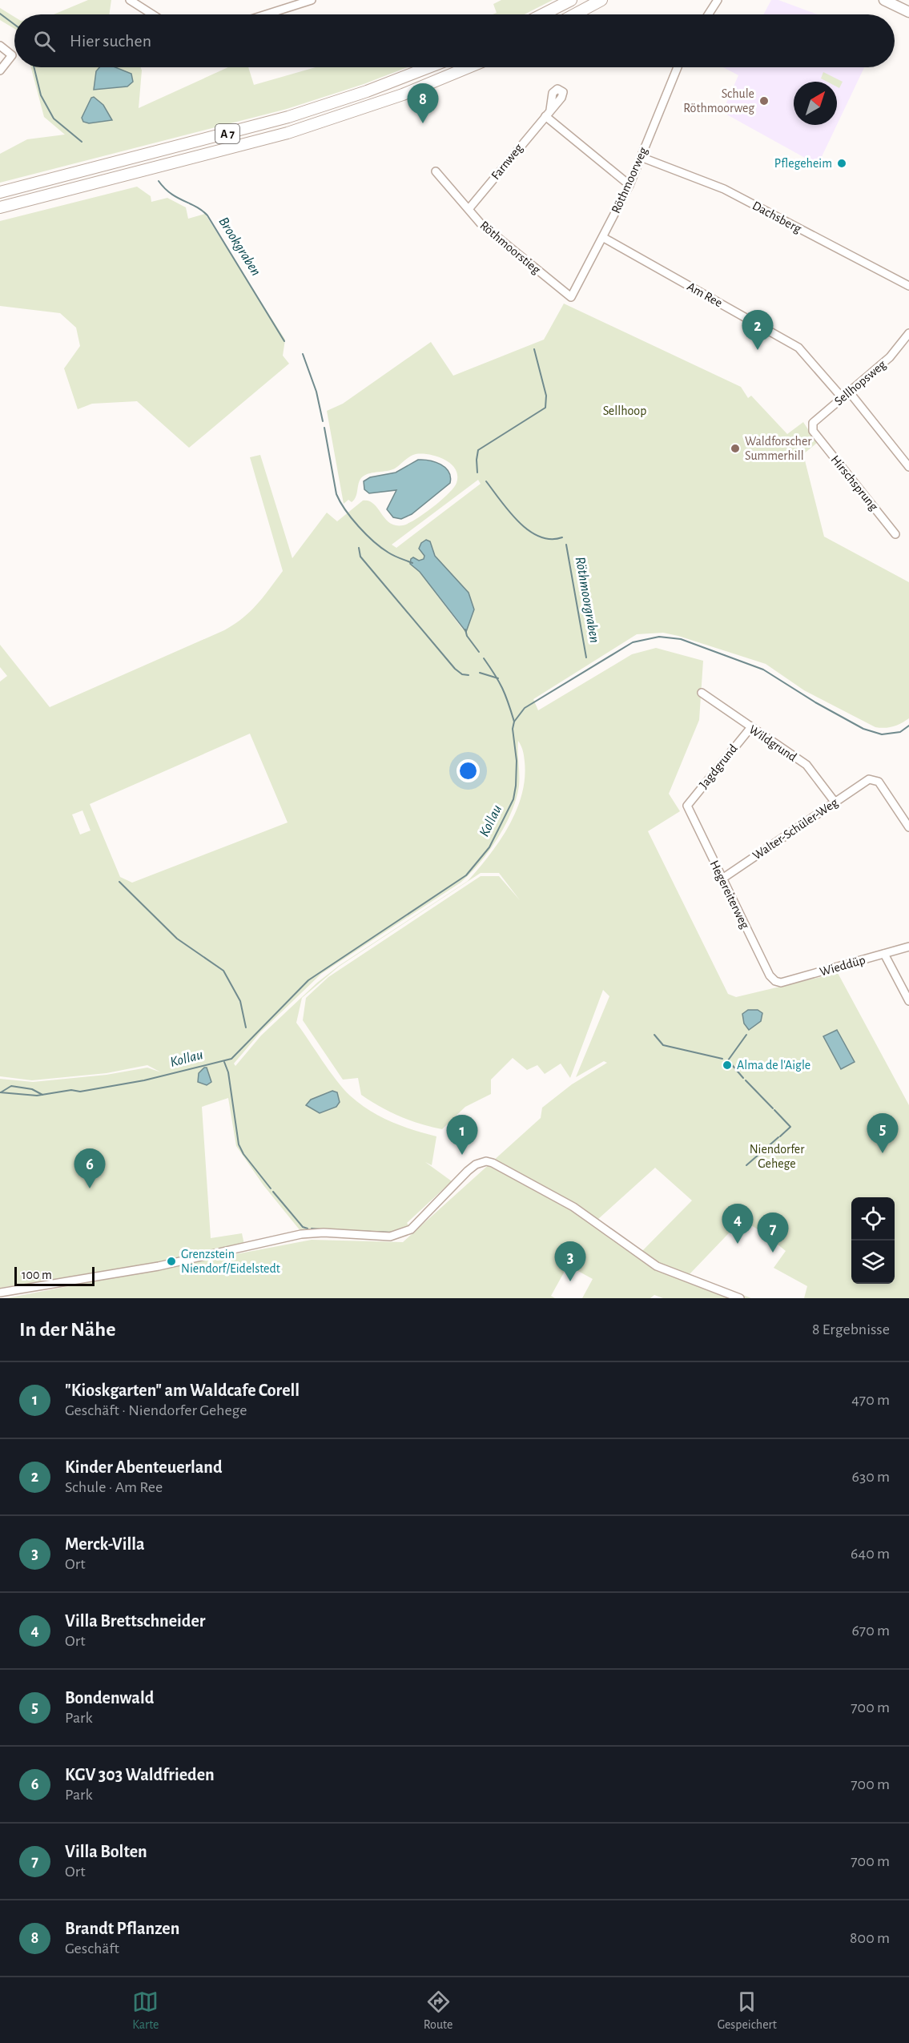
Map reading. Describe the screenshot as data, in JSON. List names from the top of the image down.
{
  "streets": {
    "highway": ["A 7"],
    "street": [
      "Farnweg",
      "Röthmoorweg",
      "Dachsberg",
      "Röthmoorstieg",
      "Am Ree",
      "Sellhopsweg",
      "Hirschsprung",
      "Wildgrund",
      "Jagdgrund",
      "Walter-Schüler-Weg",
      "Hegereiterweg",
      "Wieddüp"
    ]
  },
  "crossings": [
    ["Farnweg", "Röthmoorweg"],
    ["Farnweg", "Röthmoorstieg"],
    ["Röthmoorweg", "Dachsberg"],
    ["Röthmoorweg", "Röthmoorstieg"],
    ["Röthmoorweg", "Am Ree"],
    ["Am Ree", "Sellhopsweg"],
    ["Sellhopsweg", "Hirschsprung"],
    ["Wildgrund", "Jagdgrund"],
    ["Wildgrund", "Walter-Schüler-Weg"],
    ["Jagdgrund", "Hegereiterweg"],
    ["Walter-Schüler-Weg", "Hegereiterweg"],
    ["Hegereiterweg", "Wieddüp"]
  ],
  "water": ["Brookgraben", "Röthmoorgraben", "Kollau"],
  "parks": ["Sellhoop", "Niendorfer Gehege"],
  "places": [
    "Schule Röthmoorweg",
    "Pflegeheim",
    "Waldforscher Summerhill",
    "Alma de l'Aigle",
    "Grenzstein Niendorf/Eidelstedt"
  ],
  "scale_bar": "100 m",
  "north": "top right",
  "page": {
    "search": "Hier suchen",
    "pins": [
      "8",
      "2",
      "5",
      "1",
      "6",
      "4",
      "7",
      "3"
    ],
    "scale": "100 m",
    "heading": ["In der Nähe", "8 Ergebnisse"],
    "list": [
      {
        "mark": "1",
        "name": "\"Kioskgarten\" am Waldcafe Corell",
        "note": "Geschäft · Niendorfer Gehege",
        "value": "470 m"
      },
      {
        "mark": "2",
        "name": "Kinder Abenteuerland",
        "note": "Schule · Am Ree",
        "value": "630 m"
      },
      {
        "mark": "3",
        "name": "Merck-Villa",
        "note": "Ort",
        "value": "640 m"
      },
      {
        "mark": "4",
        "name": "Villa Brettschneider",
        "note": "Ort",
        "value": "670 m"
      },
      {
        "mark": "5",
        "name": "Bondenwald",
        "note": "Park",
        "value": "700 m"
      },
      {
        "mark": "6",
        "name": "KGV 303 Waldfrieden",
        "note": "Park",
        "value": "700 m"
      },
      {
        "mark": "7",
        "name": "Villa Bolten",
        "note": "Ort",
        "value": "700 m"
      },
      {
        "mark": "8",
        "name": "Brandt Pflanzen",
        "note": "Geschäft",
        "value": "800 m"
      }
    ],
    "nav": ["Karte", "Route", "Gespeichert"]
  }
}
